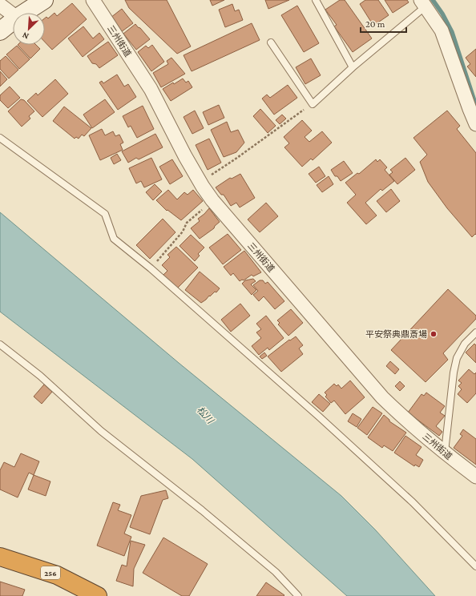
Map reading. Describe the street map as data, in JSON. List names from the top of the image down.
{
  "streets": {
    "highway": ["256"],
    "street": ["三州街道"]
  },
  "water": ["松川"],
  "places": ["平安祭典鼎斎場"],
  "scale_bar": "20 m",
  "north": "bottom left"
}
